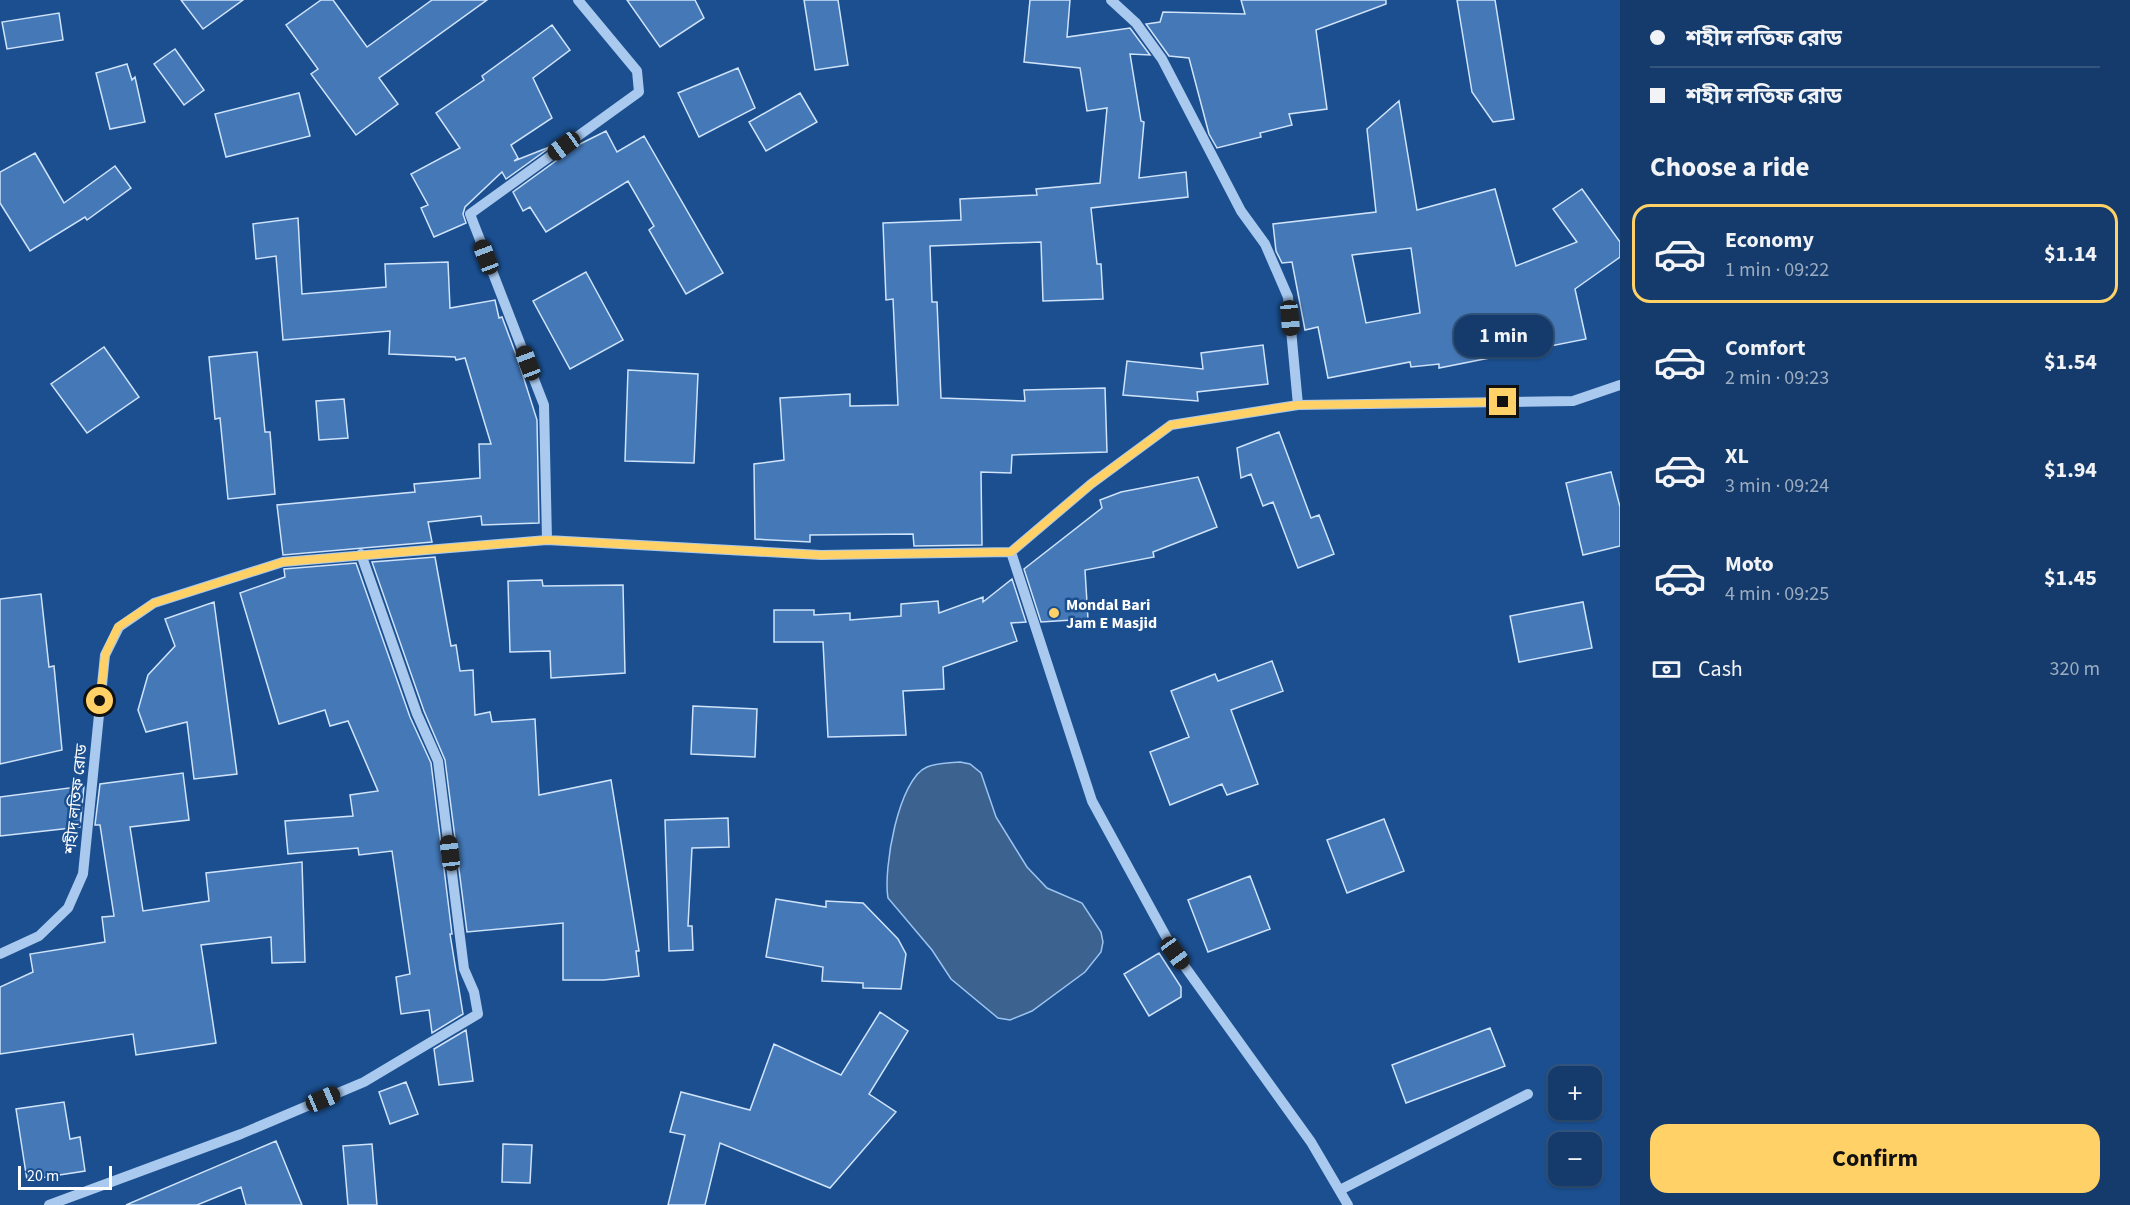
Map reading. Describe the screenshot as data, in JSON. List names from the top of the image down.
{
  "streets": {
    "street": ["শহীদ লতিফ রোড"]
  },
  "places": ["Mondal Bari Jam E Masjid"],
  "scale_bar": "20 m",
  "page": {
    "banner": ["শহীদ লতিফ রোড", "শহীদ লতিফ রোড"],
    "heading": "Choose a ride",
    "list": [
      {
        "name": "Economy",
        "note": "1 min · 09:22",
        "value": "$1.14"
      },
      {
        "name": "Comfort",
        "note": "2 min · 09:23",
        "value": "$1.54"
      },
      {
        "name": "XL",
        "note": "3 min · 09:24",
        "value": "$1.94"
      },
      {
        "name": "Moto",
        "note": "4 min · 09:25",
        "value": "$1.45"
      }
    ],
    "bubble": "1 min",
    "pay": ["Cash", "320 m"],
    "map_buttons": ["+", "−"],
    "buttons": "Confirm",
    "scale": "20 m"
  }
}
